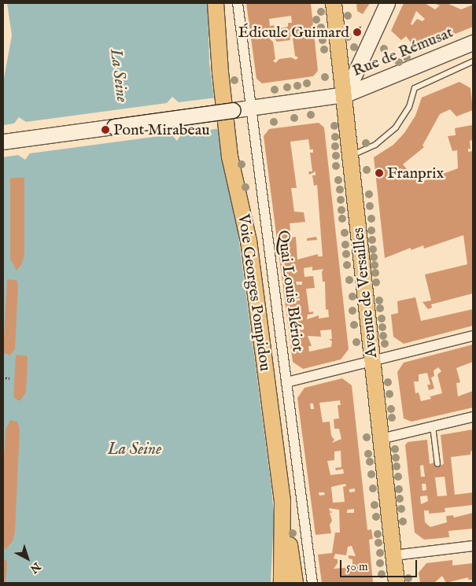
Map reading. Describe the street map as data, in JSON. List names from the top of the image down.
{
  "streets": {
    "main road": ["Rue de Rémusat", "Voie Georges Pompidou", "Avenue de Versailles"],
    "street": ["Quai Louis Blériot"]
  },
  "crossings": [
    ["Rue de Rémusat", "Quai Louis Blériot"],
    ["Rue de Rémusat", "Avenue de Versailles"]
  ],
  "water": ["La Seine"],
  "places": ["Édicule Guimard", "Pont Mirabeau", "Franprix"],
  "scale_bar": "50 m",
  "north": "bottom right"
}
